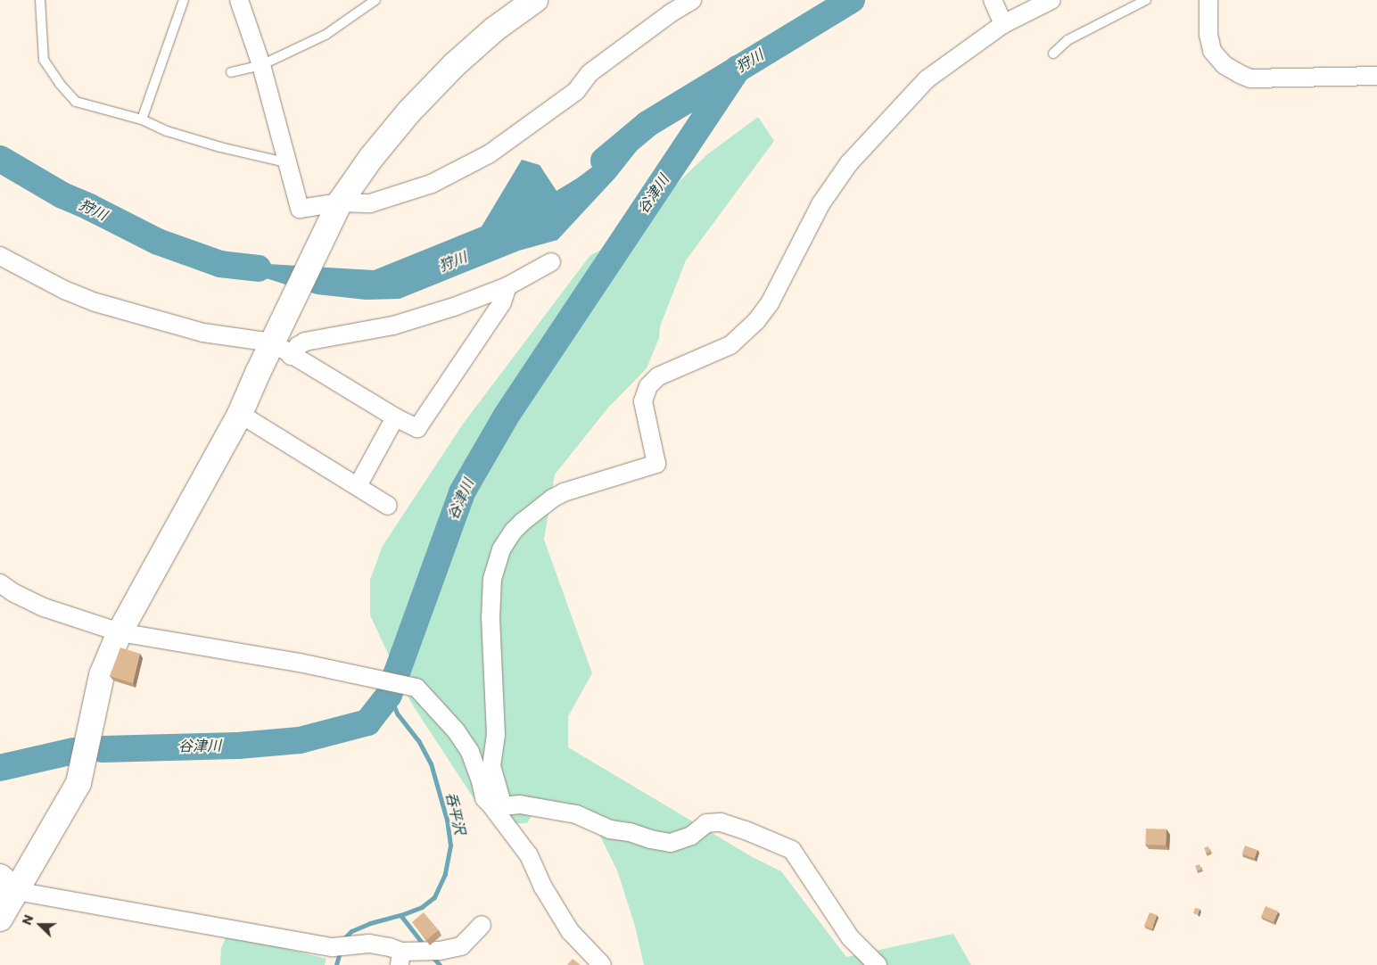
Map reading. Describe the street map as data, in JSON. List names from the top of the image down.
{
  "water": ["狩川", "谷津川", "呑平沢"],
  "north": "left"
}
